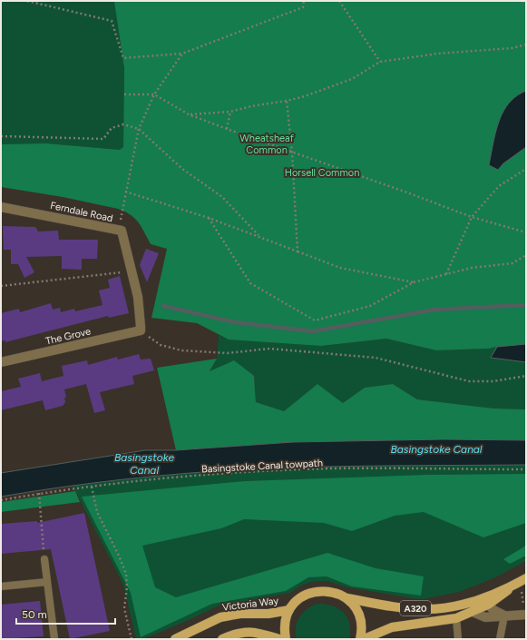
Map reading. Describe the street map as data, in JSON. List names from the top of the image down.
{
  "streets": {
    "main road": ["Victoria Way", "A320"],
    "street": ["Ferndale Road", "The Grove"],
    "path": ["Basingstoke Canal towpath"]
  },
  "crossings": [
    ["Ferndale Road", "The Grove"],
    ["Victoria Way", "A320"]
  ],
  "water": ["Basingstoke Canal"],
  "parks": ["Wheatsheaf Common", "Horsell Common"],
  "scale_bar": "50 m"
}
